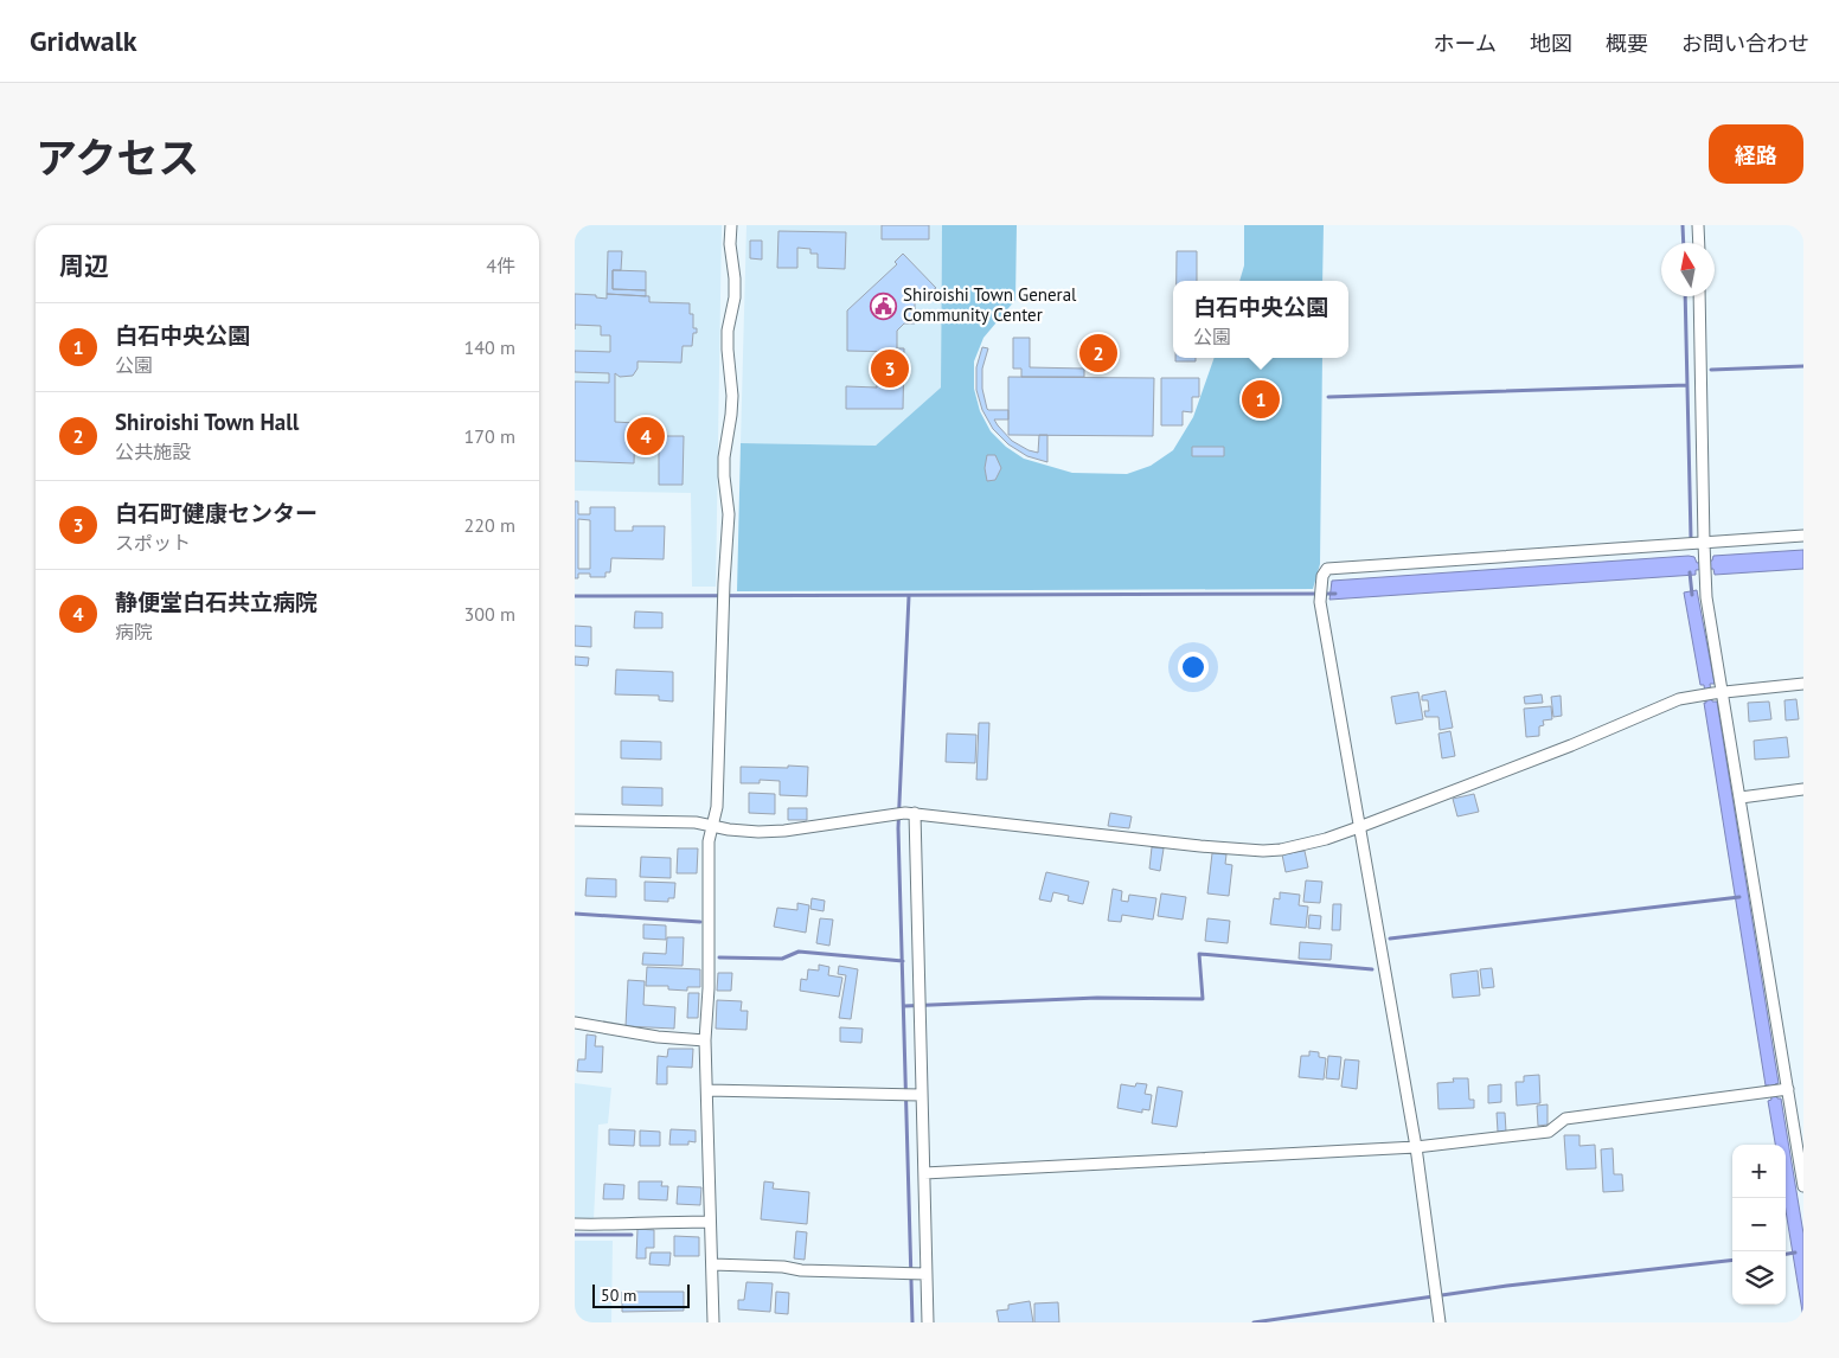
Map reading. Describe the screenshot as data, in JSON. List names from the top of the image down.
{
  "places": {
    "public building": ["Shiroishi Town General Community Center"]
  },
  "scale_bar": "50 m",
  "north": "top",
  "page": {
    "header": "Gridwalk",
    "nav": [
      "ホーム",
      "地図",
      "概要",
      "お問い合わせ"
    ],
    "title": "アクセス",
    "buttons": "経路",
    "heading": ["周辺", "4件"],
    "popup": ["白石中央公園", "公園"],
    "list": [
      {
        "mark": "1",
        "name": "白石中央公園",
        "note": "公園",
        "value": "140 m"
      },
      {
        "mark": "2",
        "name": "Shiroishi Town Hall",
        "note": "公共施設",
        "value": "170 m"
      },
      {
        "mark": "3",
        "name": "白石町健康センター",
        "note": "スポット",
        "value": "220 m"
      },
      {
        "mark": "4",
        "name": "静便堂白石共立病院",
        "note": "病院",
        "value": "300 m"
      }
    ],
    "pins": [
      "2",
      "3",
      "1",
      "4"
    ],
    "map_buttons": ["+", "−"],
    "scale": "50 m"
  }
}
